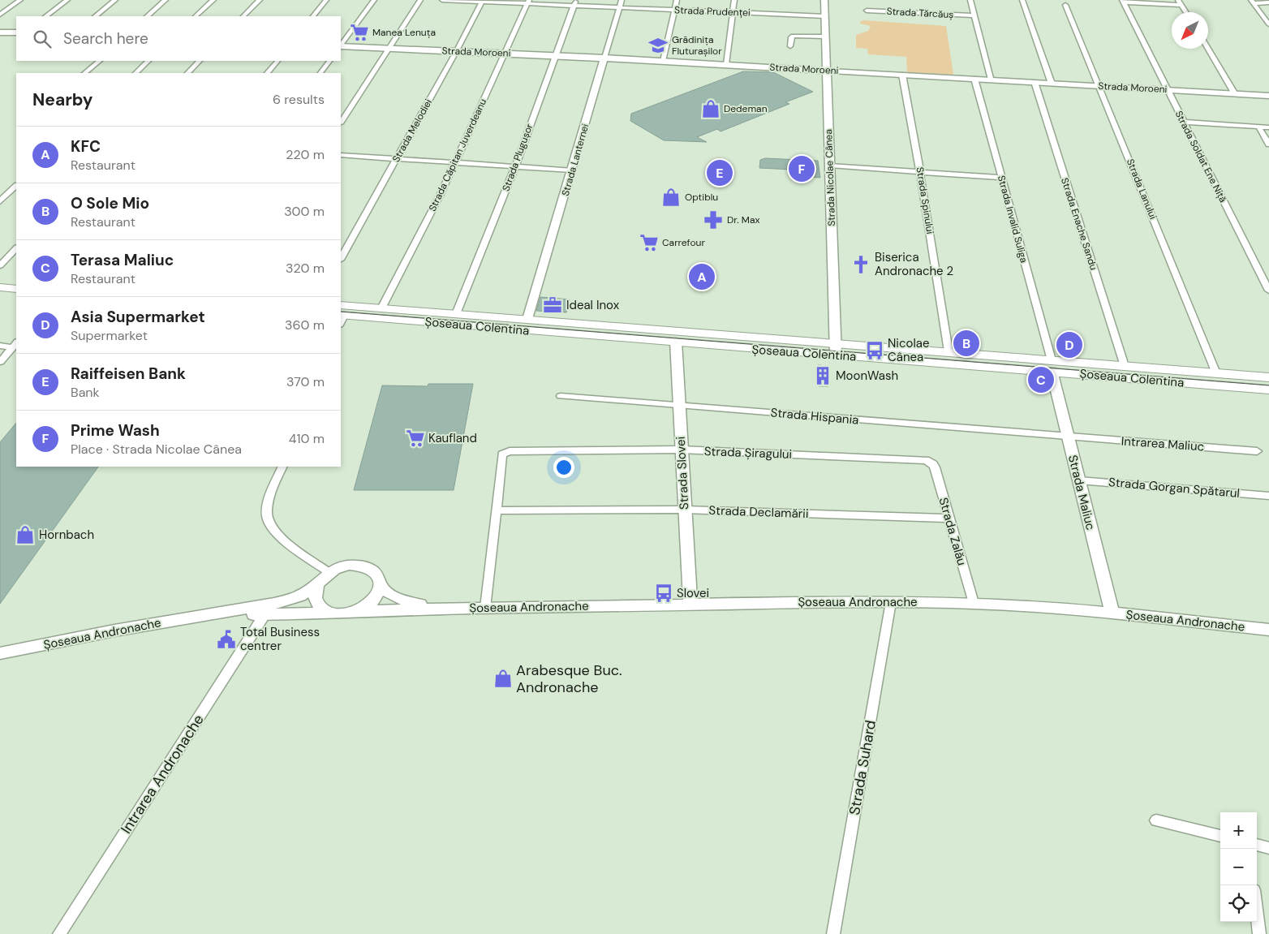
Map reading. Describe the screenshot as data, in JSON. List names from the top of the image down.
{
  "streets": {
    "main road": ["Șoseaua Colentina"],
    "street": [
      "Strada Prudenței",
      "Strada Tărcăuș",
      "Strada Moroeni",
      "Strada Melodiei",
      "Strada Căpitan Juverdeanu",
      "Strada Soldat Ene Niță",
      "Strada Plugușor",
      "Strada Lanternei",
      "Strada Nicolae Cânea",
      "Strada Lanului",
      "Strada Spinului",
      "Strada Invalid Suliga",
      "Strada Enache Sandu",
      "Strada Hispania",
      "Intrarea Maliuc",
      "Strada Șiragului",
      "Strada Slovei",
      "Strada Gorgan Spătarul",
      "Strada Maliuc",
      "Strada Declamării",
      "Strada Zalău",
      "Șoseaua Andronache",
      "Strada Suhard",
      "Intrarea Andronache"
    ]
  },
  "crossings": [
    ["Strada Prudenței", "Strada Melodiei"],
    ["Strada Prudenței", "Strada Căpitan Juverdeanu"],
    ["Strada Prudenței", "Strada Plugușor"],
    ["Strada Prudenței", "Strada Lanternei"],
    ["Strada Prudenței", "Strada Nicolae Cânea"],
    ["Strada Moroeni", "Strada Melodiei"],
    ["Strada Moroeni", "Strada Căpitan Juverdeanu"],
    ["Strada Moroeni", "Strada Soldat Ene Niță"],
    ["Strada Moroeni", "Strada Plugușor"],
    ["Strada Moroeni", "Strada Lanternei"],
    ["Strada Moroeni", "Strada Nicolae Cânea"],
    ["Strada Moroeni", "Strada Lanului"],
    ["Strada Moroeni", "Strada Spinului"],
    ["Strada Moroeni", "Strada Invalid Suliga"],
    ["Strada Moroeni", "Strada Enache Sandu"],
    ["Strada Căpitan Juverdeanu", "Șoseaua Colentina"],
    ["Strada Plugușor", "Șoseaua Colentina"],
    ["Strada Lanternei", "Șoseaua Colentina"],
    ["Strada Nicolae Cânea", "Șoseaua Colentina"],
    ["Strada Lanului", "Șoseaua Colentina"],
    ["Strada Spinului", "Șoseaua Colentina"],
    ["Strada Invalid Suliga", "Șoseaua Colentina"],
    ["Strada Invalid Suliga", "Strada Maliuc"],
    ["Strada Enache Sandu", "Șoseaua Colentina"],
    ["Șoseaua Colentina", "Strada Slovei"],
    ["Șoseaua Colentina", "Strada Maliuc"],
    ["Strada Hispania", "Intrarea Maliuc"],
    ["Strada Hispania", "Strada Slovei"],
    ["Strada Hispania", "Strada Maliuc"],
    ["Intrarea Maliuc", "Strada Maliuc"],
    ["Strada Șiragului", "Strada Slovei"],
    ["Strada Șiragului", "Strada Declamării"],
    ["Strada Șiragului", "Strada Zalău"],
    ["Strada Șiragului", "Șoseaua Andronache"],
    ["Strada Slovei", "Strada Declamării"],
    ["Strada Slovei", "Șoseaua Andronache"],
    ["Strada Gorgan Spătarul", "Strada Maliuc"],
    ["Strada Maliuc", "Șoseaua Andronache"],
    ["Strada Declamării", "Strada Zalău"],
    ["Strada Zalău", "Șoseaua Andronache"],
    ["Șoseaua Andronache", "Strada Suhard"],
    ["Șoseaua Andronache", "Intrarea Andronache"]
  ],
  "places": {
    "supermarket": ["Manea Lenuța", "Carrefour", "Kaufland"],
    "school or university": ["Grădinița Fluturașilor"],
    "shop": [
      "Dedeman",
      "Optiblu",
      "Hornbach",
      "Arabesque Buc. Andronache"
    ],
    "pharmacy": ["Dr. Max"],
    "church": ["Biserica Andronache 2"],
    "office": ["Ideal Inox"],
    "bus stop": ["Nicolae Cânea", "Slovei"],
    "building": ["MoonWash"],
    "public building": ["Total Business centrer"]
  },
  "north": "bottom left",
  "page": {
    "search": "Search here",
    "heading": ["Nearby", "6 results"],
    "list": [
      {
        "mark": "A",
        "name": "KFC",
        "note": "Restaurant",
        "value": "220 m"
      },
      {
        "mark": "B",
        "name": "O Sole Mio",
        "note": "Restaurant",
        "value": "300 m"
      },
      {
        "mark": "C",
        "name": "Terasa Maliuc",
        "note": "Restaurant",
        "value": "320 m"
      },
      {
        "mark": "D",
        "name": "Asia Supermarket",
        "note": "Supermarket",
        "value": "360 m"
      },
      {
        "mark": "E",
        "name": "Raiffeisen Bank",
        "note": "Bank",
        "value": "370 m"
      },
      {
        "mark": "F",
        "name": "Prime Wash",
        "note": "Place · Strada Nicolae Cânea",
        "value": "410 m"
      }
    ],
    "pins": [
      "F",
      "E",
      "A",
      "B",
      "D",
      "C"
    ],
    "map_buttons": ["+", "−"]
  }
}
